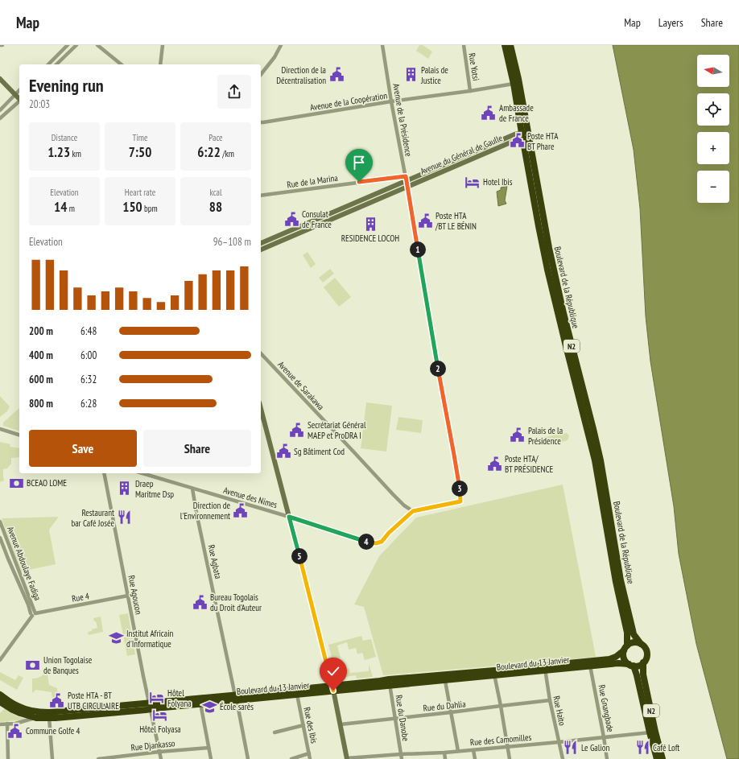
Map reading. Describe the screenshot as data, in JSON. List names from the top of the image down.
{
  "streets": {
    "highway": ["Boulevard de la République", "N2", "Boulevard du 13 Janvier"],
    "street": [
      "Rue Yotsi",
      "Avenue de la Coopération",
      "Avenue de la Présidence",
      "Avenue du Général de Gaulle",
      "Rue de la Marina",
      "Avenue de Sarakawa",
      "Avenue des Nimes",
      "Rue Agbata",
      "Avenue Abdoulaye Fadiga",
      "Rue Agoucon",
      "Rue 4",
      "Rue du Dahlia",
      "Rue Gnangbade",
      "Rue Haito",
      "Rue du Danobe",
      "Rue des Ibis",
      "Rue des Camomilles",
      "Rue Djankasso"
    ]
  },
  "crossings": [
    ["Rue Yotsi", "Avenue de la Coopération"],
    ["Avenue de la Coopération", "Avenue de la Présidence"],
    ["Avenue de la Coopération", "Boulevard de la République"],
    ["Avenue de la Présidence", "Avenue du Général de Gaulle"],
    ["Avenue de la Présidence", "Rue de la Marina"],
    ["Avenue de la Présidence", "Avenue de Sarakawa"],
    ["Avenue de la Présidence", "Avenue des Nimes"],
    ["Avenue du Général de Gaulle", "Rue de la Marina"],
    ["Avenue du Général de Gaulle", "Boulevard de la République"],
    ["Boulevard de la République", "N2"],
    ["Boulevard de la République", "Boulevard du 13 Janvier"],
    ["N2", "Boulevard du 13 Janvier"],
    ["N2", "Rue des Camomilles"],
    ["Avenue de Sarakawa", "Avenue des Nimes"],
    ["Avenue des Nimes", "Rue Agbata"],
    ["Rue Agbata", "Boulevard du 13 Janvier"],
    ["Avenue Abdoulaye Fadiga", "Rue 4"],
    ["Rue Agoucon", "Rue 4"],
    ["Rue Agoucon", "Boulevard du 13 Janvier"],
    ["Rue Agoucon", "Rue Djankasso"],
    ["Boulevard du 13 Janvier", "Rue Gnangbade"],
    ["Boulevard du 13 Janvier", "Rue Haito"],
    ["Boulevard du 13 Janvier", "Rue du Danobe"],
    ["Boulevard du 13 Janvier", "Rue des Ibis"],
    ["Rue du Dahlia", "Rue Haito"],
    ["Rue du Dahlia", "Rue du Danobe"],
    ["Rue Gnangbade", "Rue des Camomilles"],
    ["Rue Haito", "Rue des Camomilles"],
    ["Rue du Danobe", "Rue des Camomilles"]
  ],
  "places": {
    "public building": [
      "Direction de la Décentralisation",
      "Ambassade de France",
      "Poste HTA BT Phare",
      "Consulat de France",
      "Poste HTA /BT LE BÉNIN",
      "Secrétariat Général MAEP et ProDRA I",
      "Palais de la Présidence",
      "Sg Bâtiment Cod",
      "Poste HTA/ BT PRÉSIDENCE",
      "Direction de l'Environnement",
      "Bureau Togolais du Droit d'Auteur",
      "Poste HTA - BT UTB CIRCULAIRE",
      "Commune Golfe 4"
    ],
    "building": ["Palais de Justice", "RESIDENCE LOCOH", "Draep Maritme Dsp"],
    "hotel": ["Hotel Ibis", "Hôtel Folyana", "Hôtel Folyasa"],
    "bank": ["BCEAO LOME", "Union Togolaise de Banques"],
    "restaurant": ["Restaurant bar Café Josée", "Le Galion", "Café Loft"],
    "school or university": ["Institut Africain d'Informatique", "École sarès"]
  },
  "north": "left",
  "page": {
    "header": "Map",
    "nav": ["Map", "Layers", "Share"],
    "map_buttons": ["+", "−"],
    "heading": ["Evening run", "20:03"],
    "stats": [
      ["Distance", "1.23 km"],
      ["Time", "7:50"],
      ["Pace", "6:22 /km"],
      ["Elevation", "14 m"],
      ["Heart rate", "150 bpm"],
      ["kcal", "88"]
    ],
    "chart": ["Elevation", "96–108 m"],
    "pins": [
      "1",
      "2",
      "3",
      "4",
      "5"
    ],
    "list": [
      {
        "name": "200 m",
        "note": "6:48"
      },
      {
        "name": "400 m",
        "note": "6:00"
      },
      {
        "name": "600 m",
        "note": "6:32"
      },
      {
        "name": "800 m",
        "note": "6:28"
      }
    ],
    "buttons": ["Save", "Share"]
  }
}
